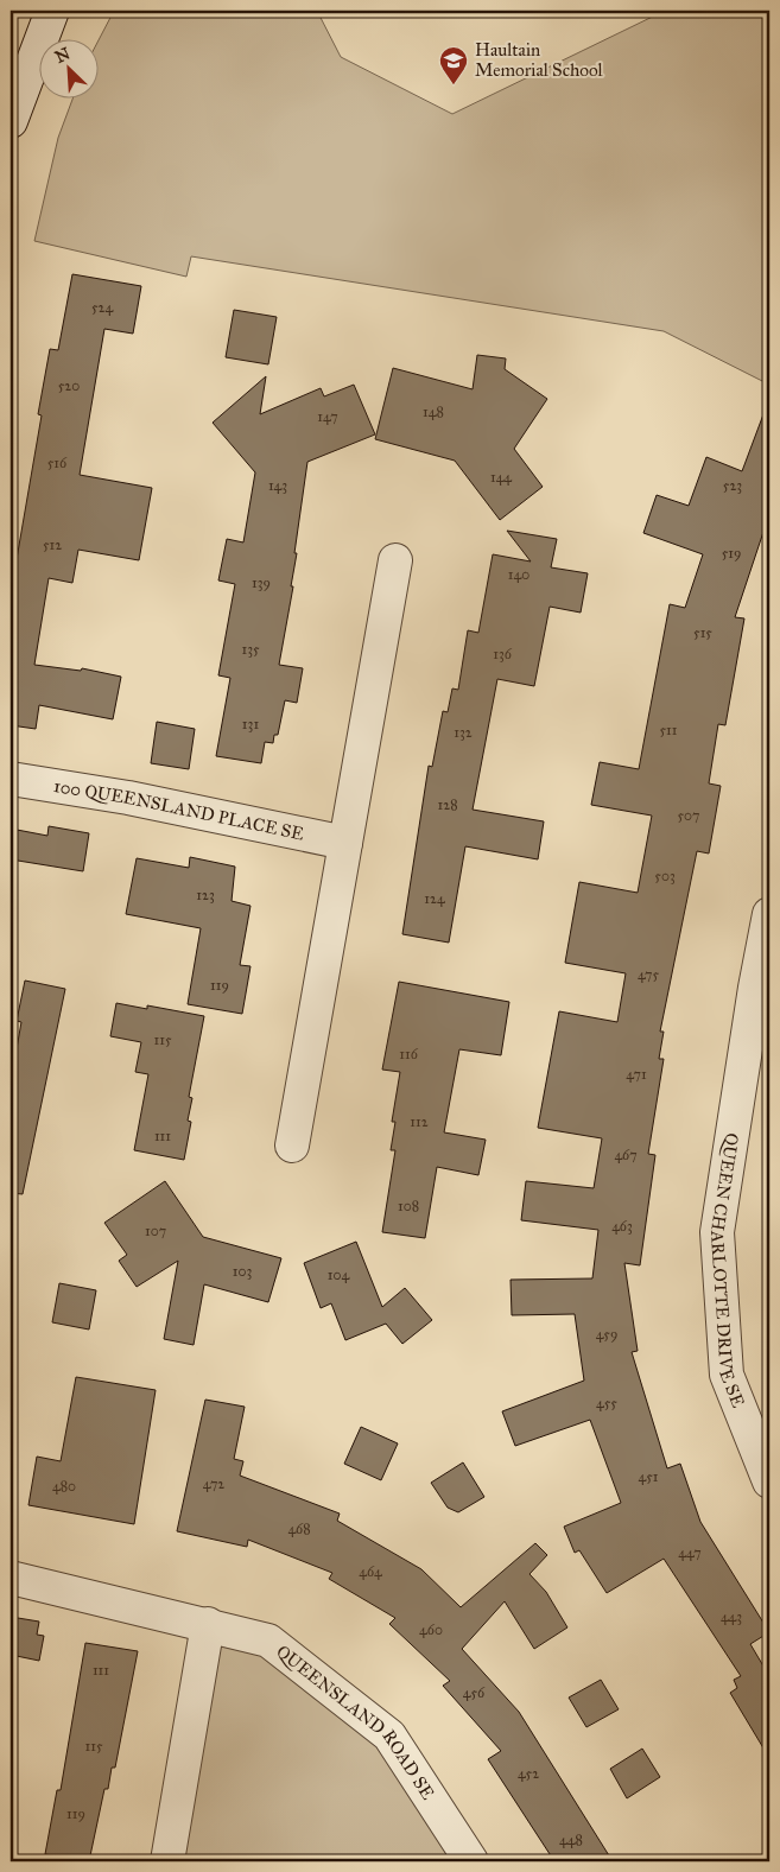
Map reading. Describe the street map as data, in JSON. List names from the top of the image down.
{
  "streets": {
    "street": ["100 QUEENSLAND PLACE SE", "QUEEN CHARLOTTE DRIVE SE", "QUEENSLAND ROAD SE"]
  },
  "places": {
    "school or university": ["Haultain Memorial School"]
  },
  "house_numbers": [
    "524",
    "520",
    "148",
    "147",
    "516",
    "144",
    "143",
    "523",
    "512",
    "519",
    "140",
    "139",
    "515",
    "135",
    "136",
    "131",
    "511",
    "132",
    "128",
    "507",
    "503",
    "123",
    "124",
    "475",
    "119",
    "115",
    "116",
    "471",
    "112",
    "111",
    "467",
    "108",
    "463",
    "107",
    "103",
    "104",
    "459",
    "455",
    "451",
    "472",
    "480",
    "468",
    "447",
    "464",
    "443",
    "460",
    "111",
    "456",
    "115",
    "452",
    "119",
    "448"
  ],
  "north": "top left"
}
